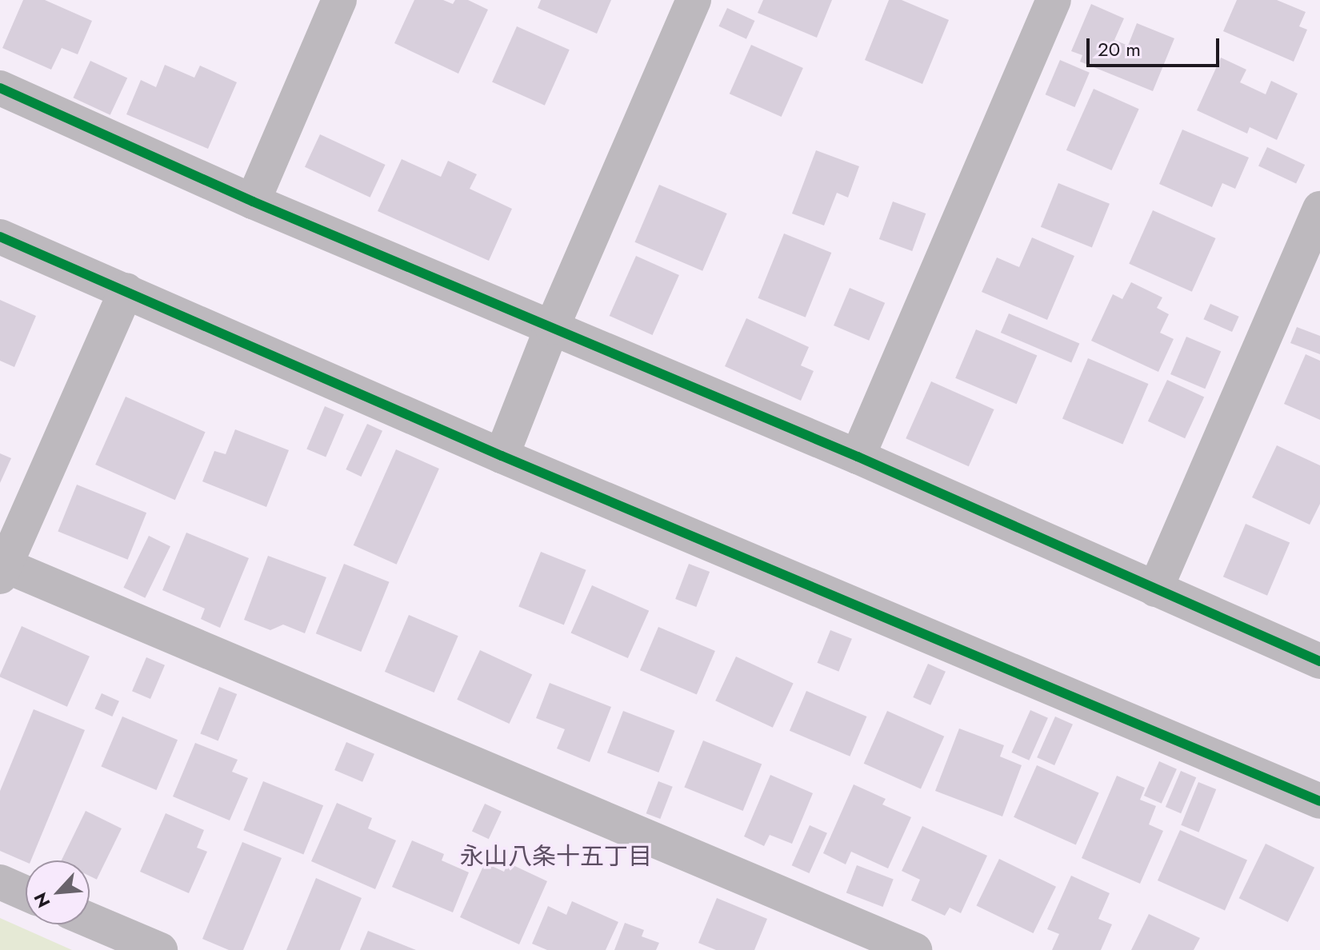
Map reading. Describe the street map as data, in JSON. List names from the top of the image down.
{
  "districts": ["永山八条十五丁目"],
  "scale_bar": "20 m",
  "north": "bottom left"
}
